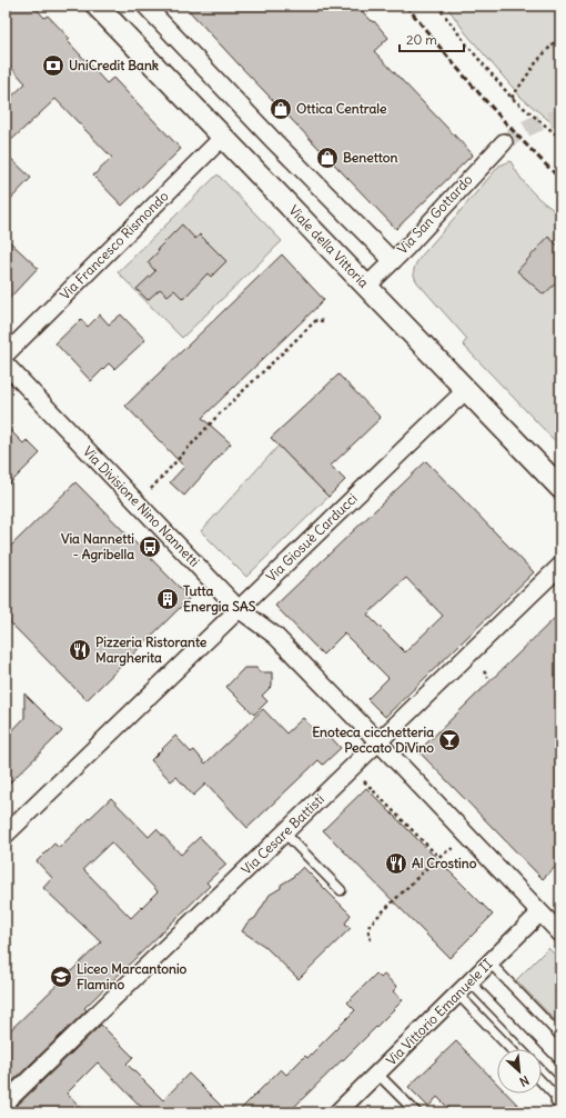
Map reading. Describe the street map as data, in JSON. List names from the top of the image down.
{
  "streets": {
    "street": [
      "Via San Gottardo",
      "Via Francesco Rismondo",
      "Viale della Vittoria",
      "Via Divisione Nino Nannetti",
      "Via Giosuè Carducci",
      "Via Cesare Battisti",
      "Via Vittorio Emanuele II"
    ]
  },
  "crossings": [
    ["Via San Gottardo", "Viale della Vittoria"],
    ["Via Francesco Rismondo", "Viale della Vittoria"],
    ["Viale della Vittoria", "Via Giosuè Carducci"],
    ["Via Divisione Nino Nannetti", "Via Giosuè Carducci"],
    ["Via Divisione Nino Nannetti", "Via Cesare Battisti"],
    ["Via Divisione Nino Nannetti", "Via Vittorio Emanuele II"]
  ],
  "places": {
    "bank": ["UniCredit Bank"],
    "shop": ["Ottica Centrale", "Benetton"],
    "bus stop": ["Via Nannetti - Agribella"],
    "building": ["Tutta Energia SAS"],
    "restaurant": ["Pizzeria Ristorante Margherita", "Al Crostino"],
    "bar": ["Enoteca cicchetteria Peccato DiVino"],
    "school or university": ["Liceo Marcantonio Flamino"]
  },
  "scale_bar": "20 m",
  "north": "bottom right"
}
